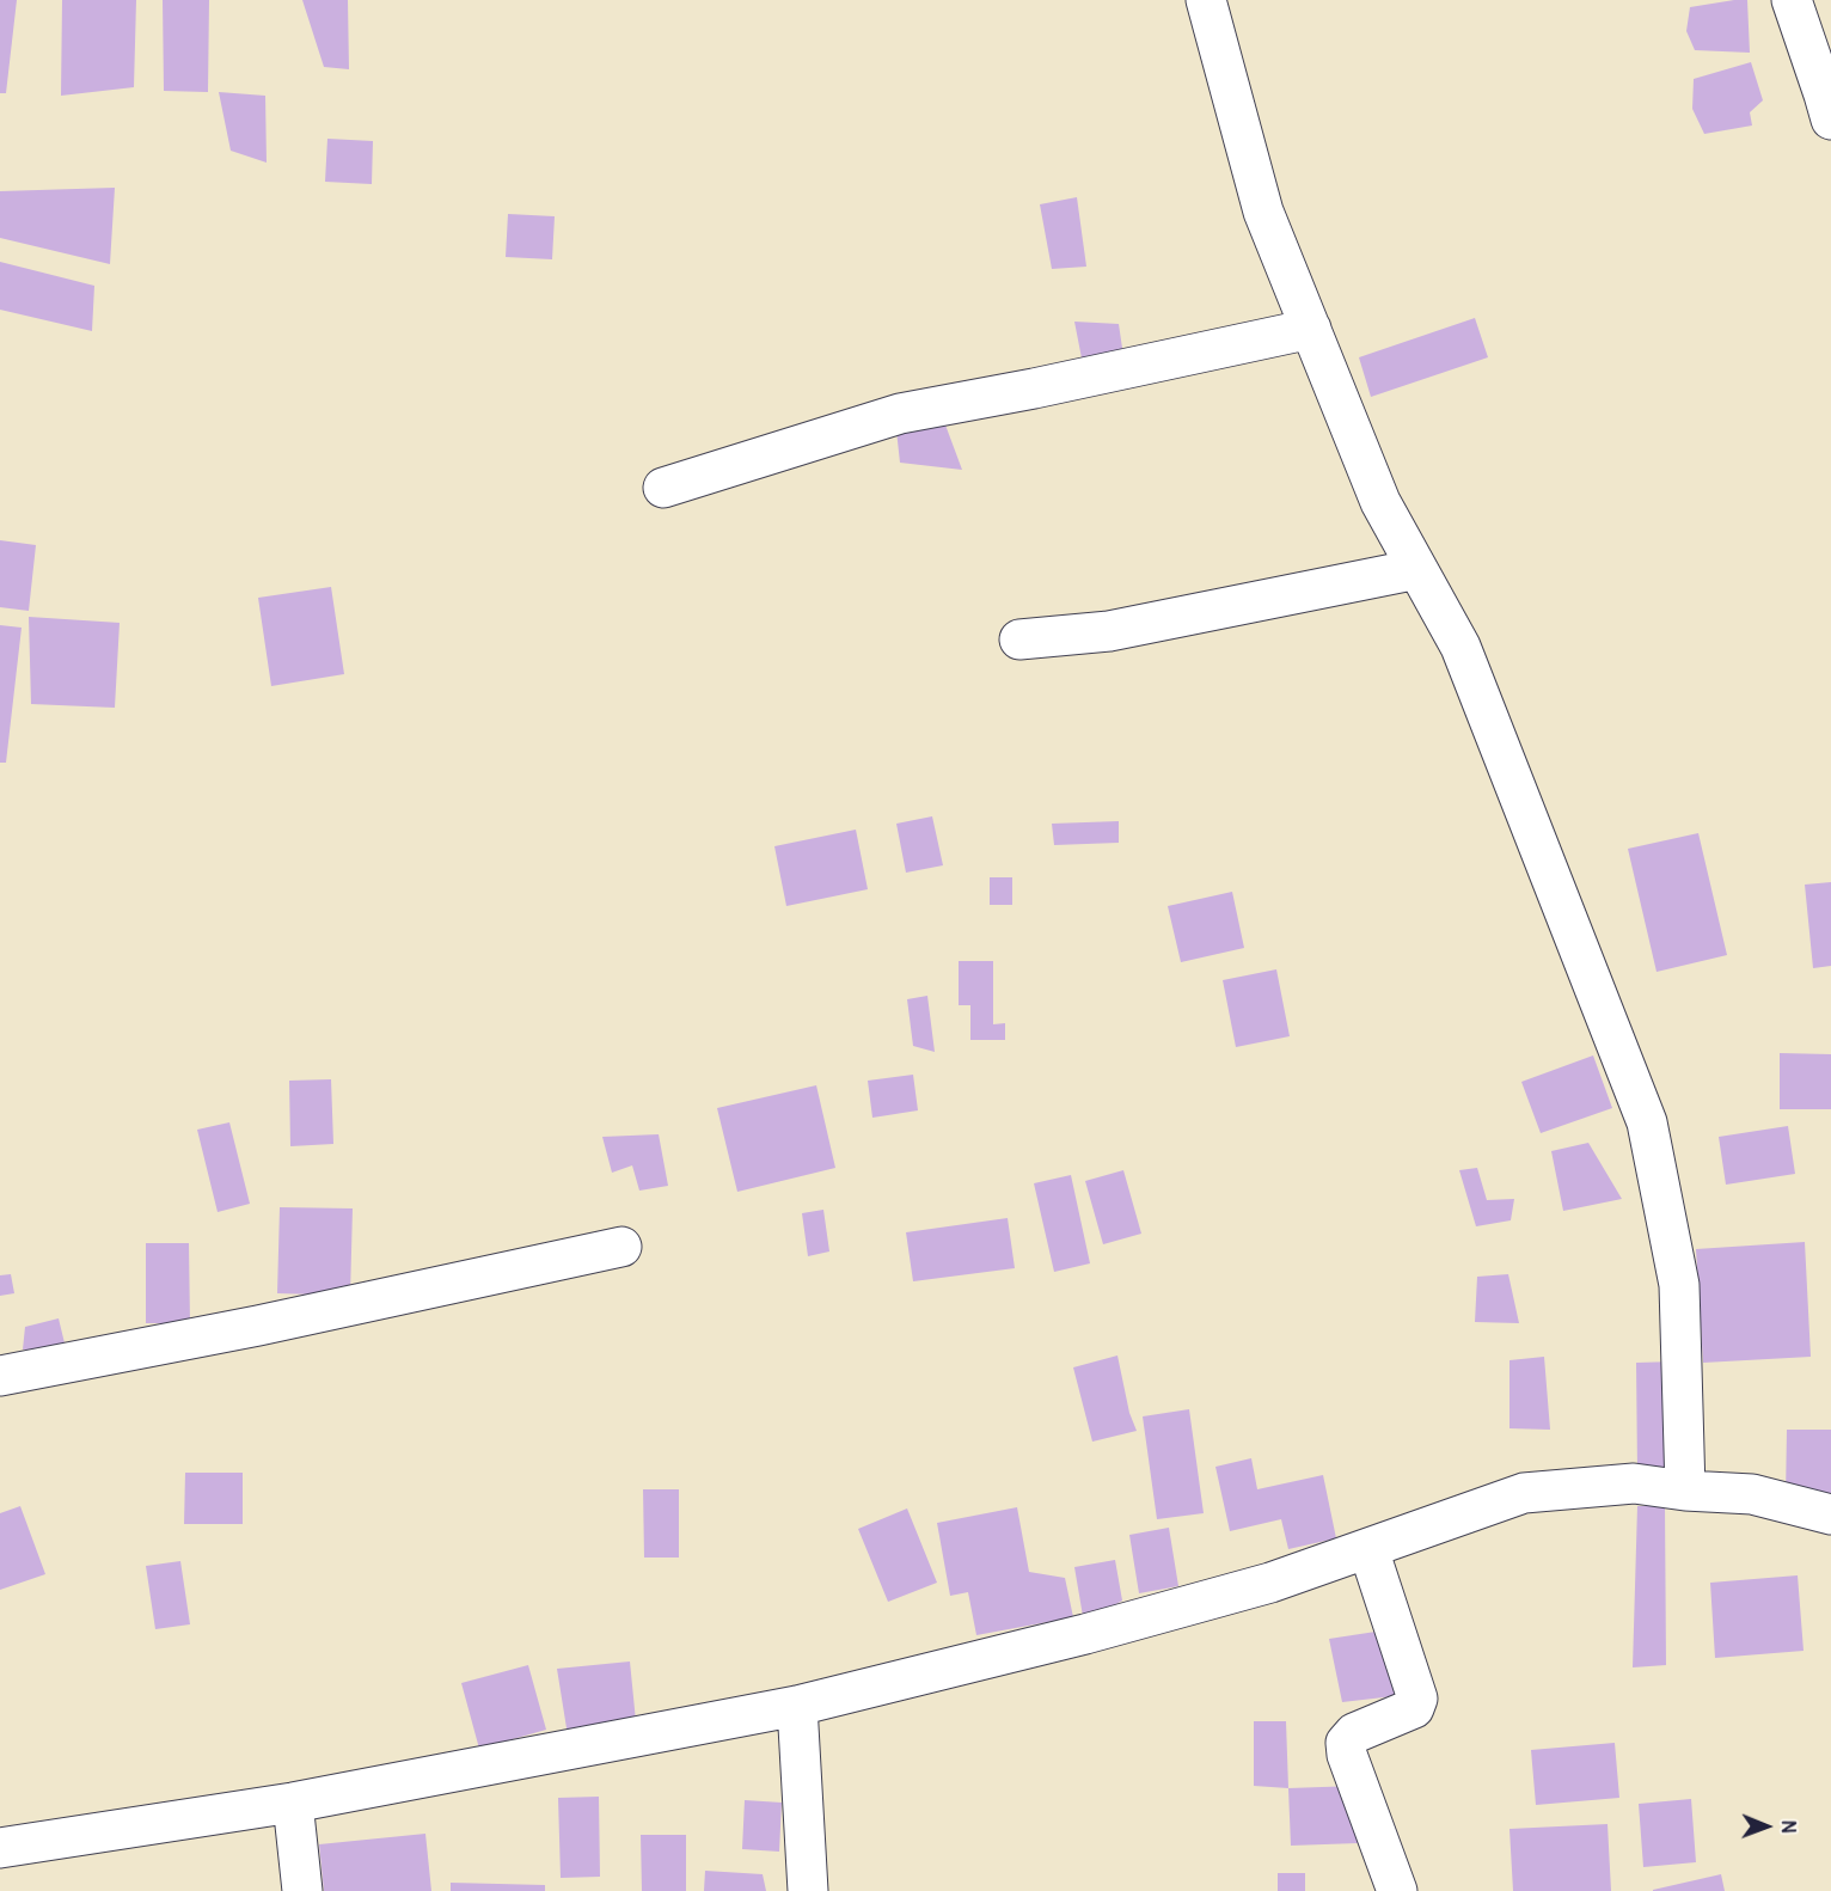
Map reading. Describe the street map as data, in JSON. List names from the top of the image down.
{
  "north": "right"
}
